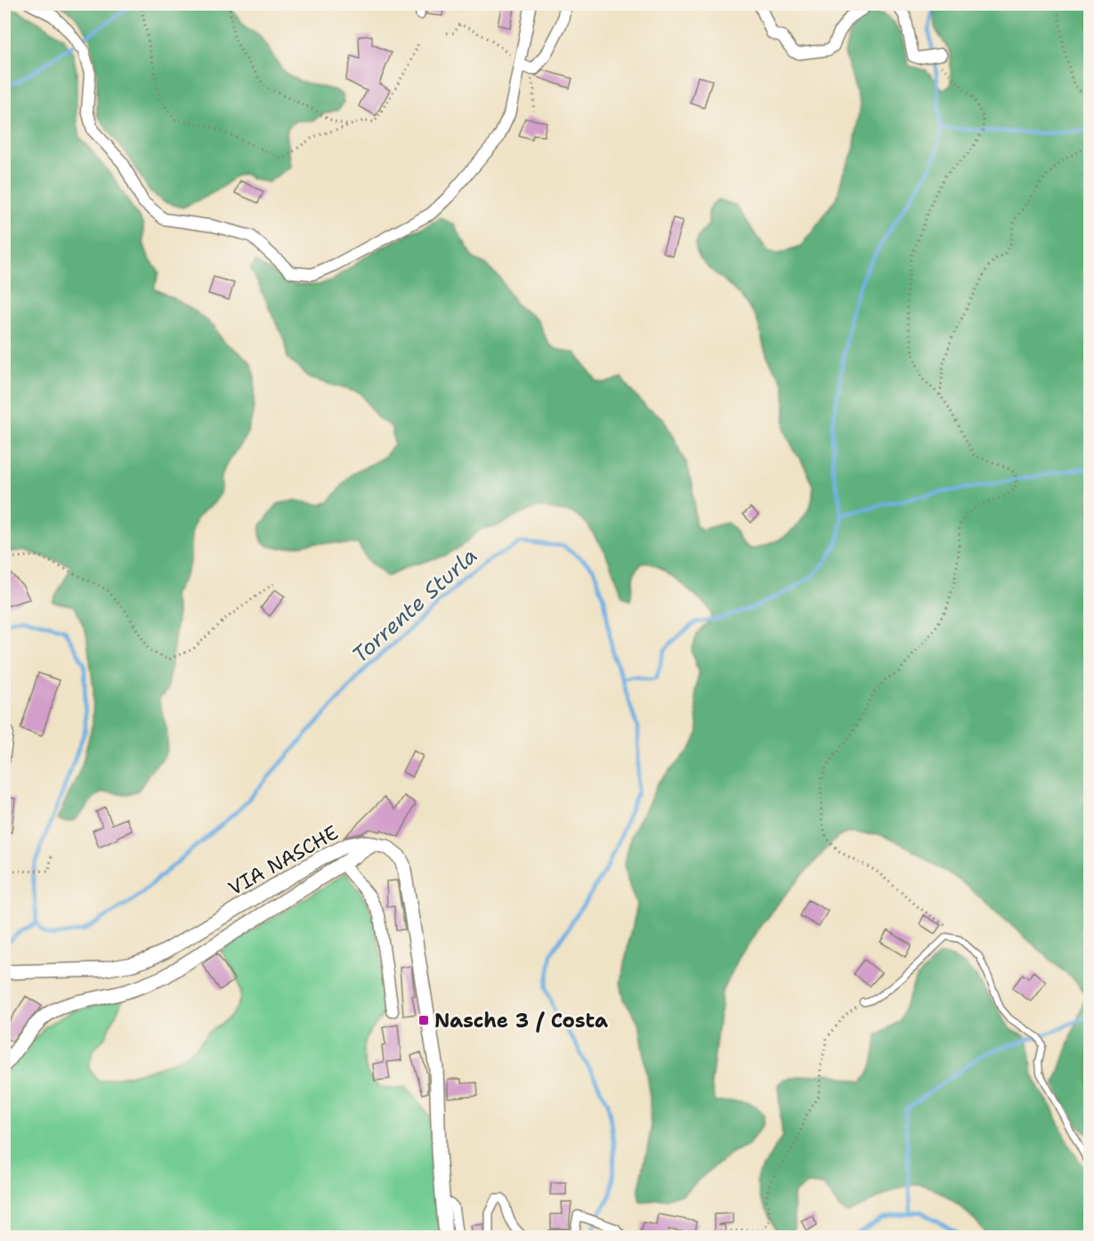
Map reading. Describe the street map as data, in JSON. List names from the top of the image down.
{
  "streets": {
    "street": ["VIA NASCHE"]
  },
  "water": ["Torrente Sturla"],
  "places": {
    "transit": ["Nasche 3 / Costa"]
  }
}
